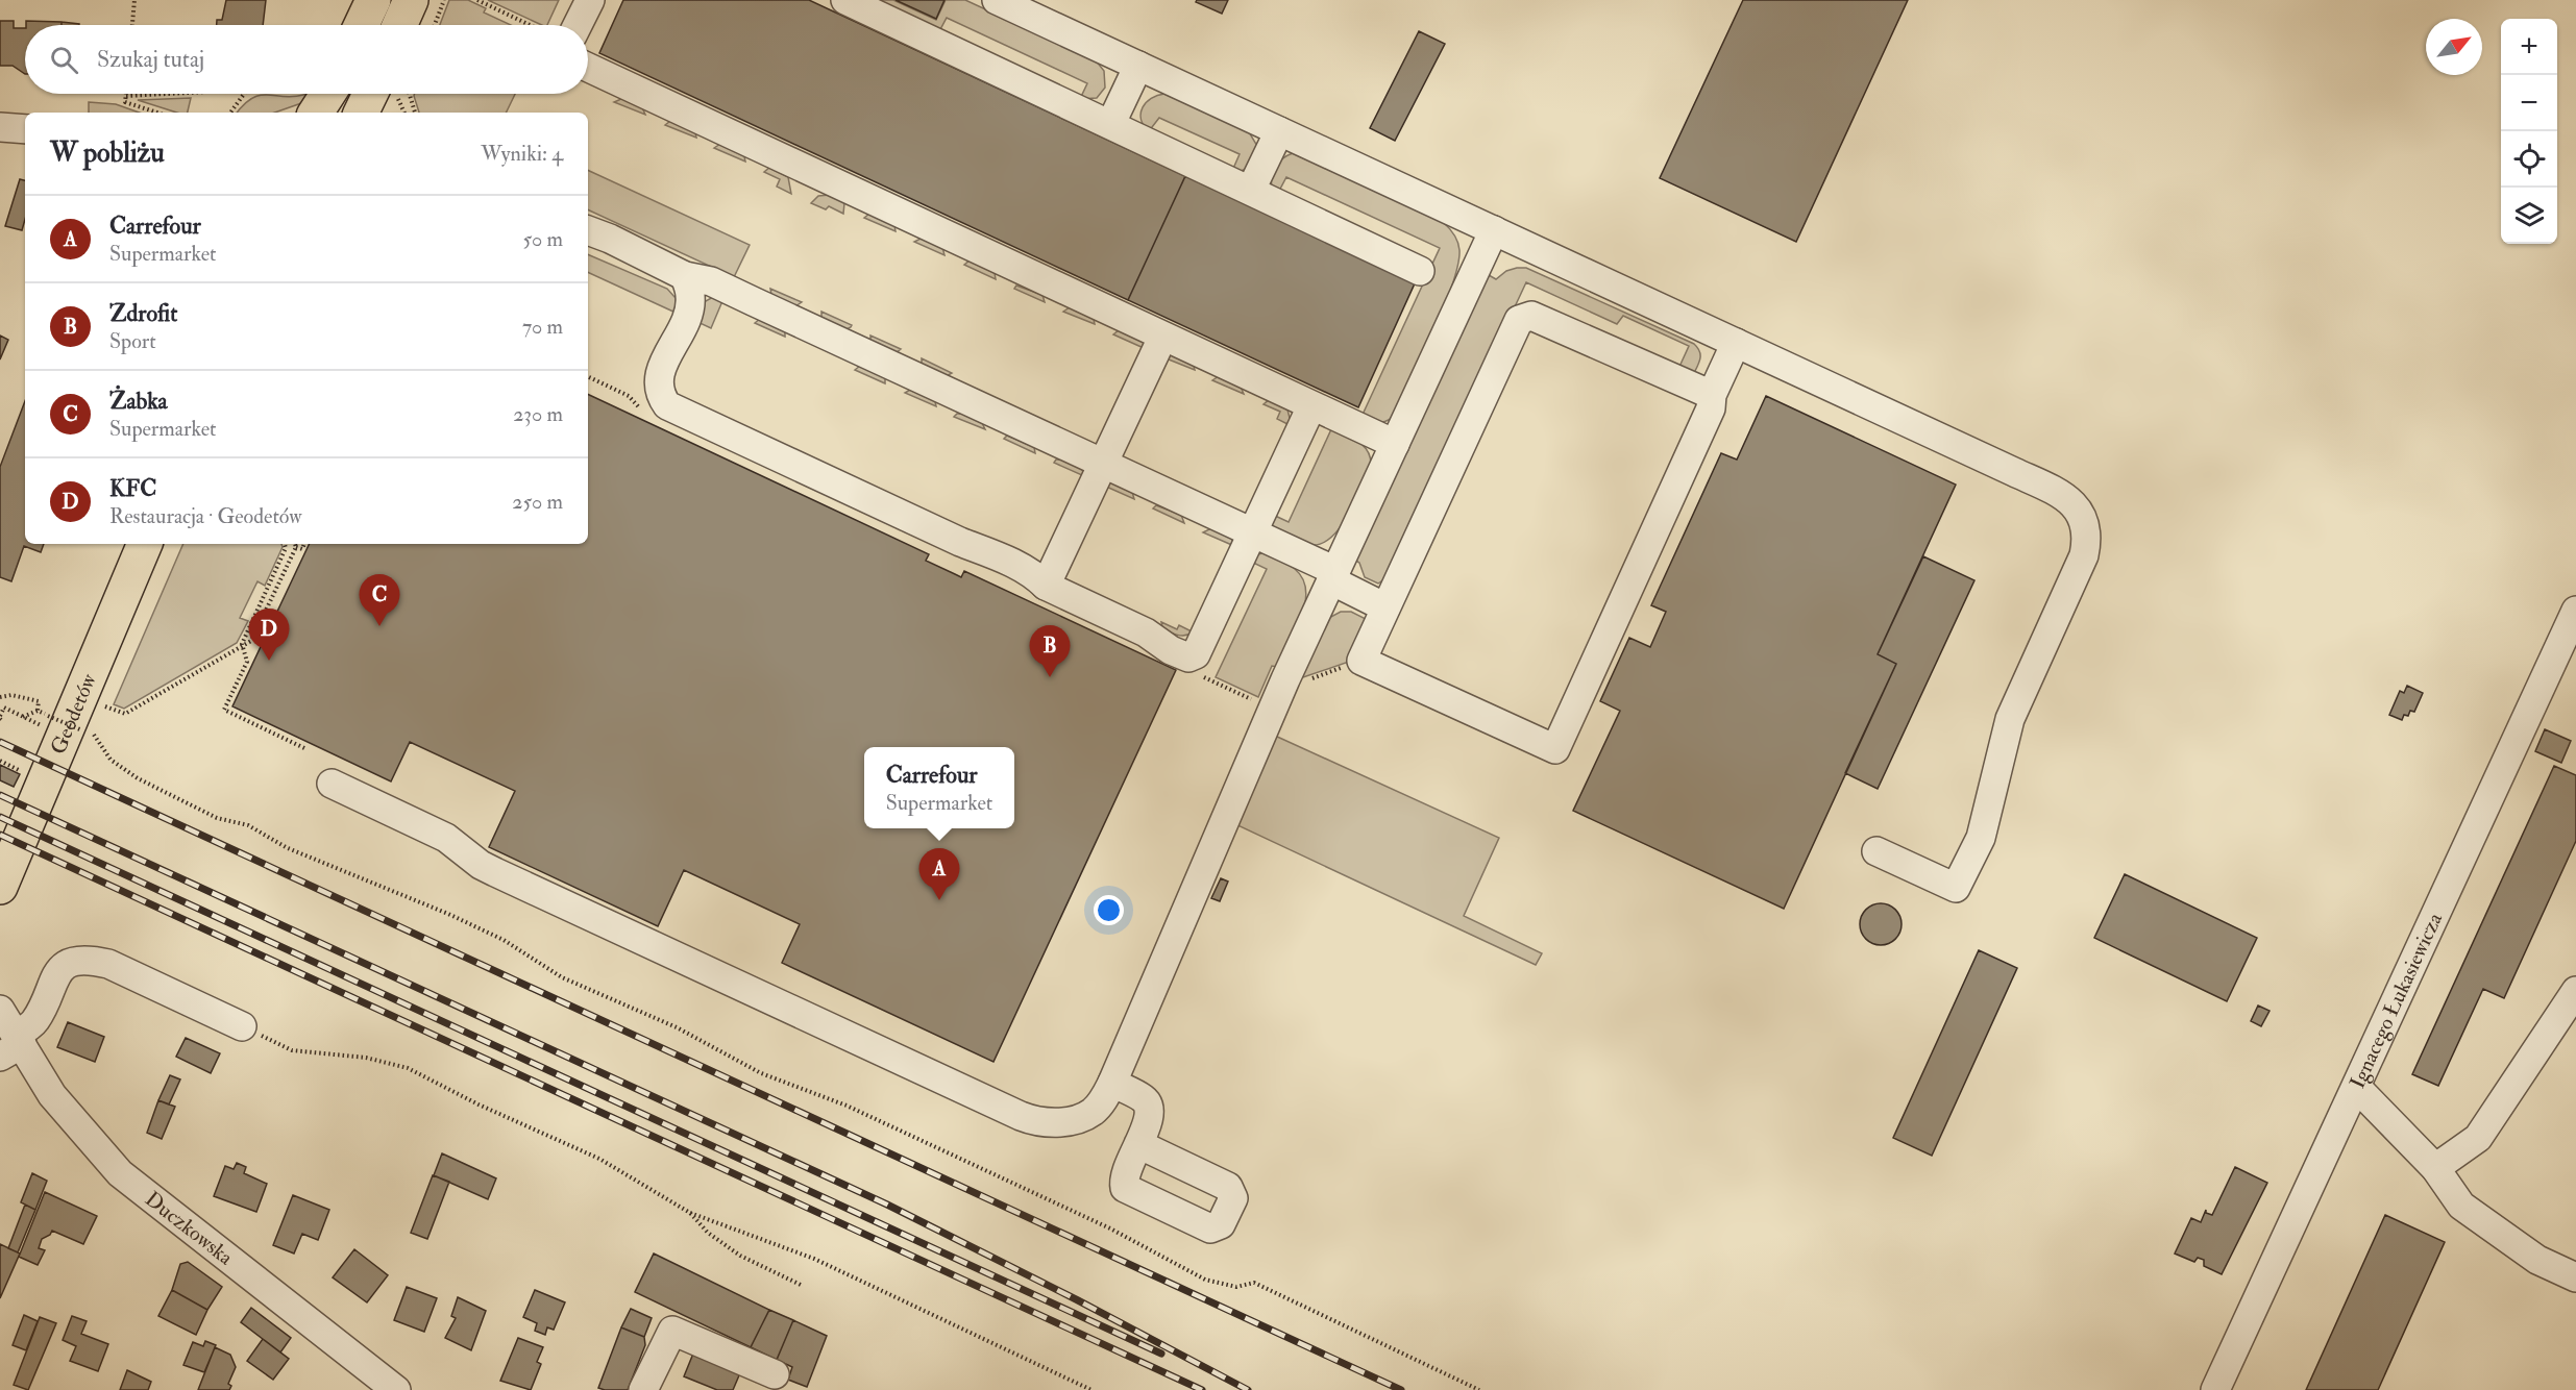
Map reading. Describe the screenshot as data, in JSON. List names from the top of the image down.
{
  "streets": {
    "main road": ["Geodetów"],
    "street": ["Ignacego Łukasiewicza", "Duczkowska"]
  },
  "north": "top right",
  "page": {
    "map_buttons": ["+", "−"],
    "search": "Szukaj tutaj",
    "heading": ["W pobliżu", "Wyniki: 4"],
    "list": [
      {
        "mark": "A",
        "name": "Carrefour",
        "note": "Supermarket",
        "value": "50 m"
      },
      {
        "mark": "B",
        "name": "Zdrofit",
        "note": "Sport",
        "value": "70 m"
      },
      {
        "mark": "C",
        "name": "Żabka",
        "note": "Supermarket",
        "value": "230 m"
      },
      {
        "mark": "D",
        "name": "KFC",
        "note": "Restauracja · Geodetów",
        "value": "250 m"
      }
    ],
    "pins": [
      "C",
      "D",
      "B",
      "A"
    ],
    "popup": ["Carrefour", "Supermarket"]
  }
}
